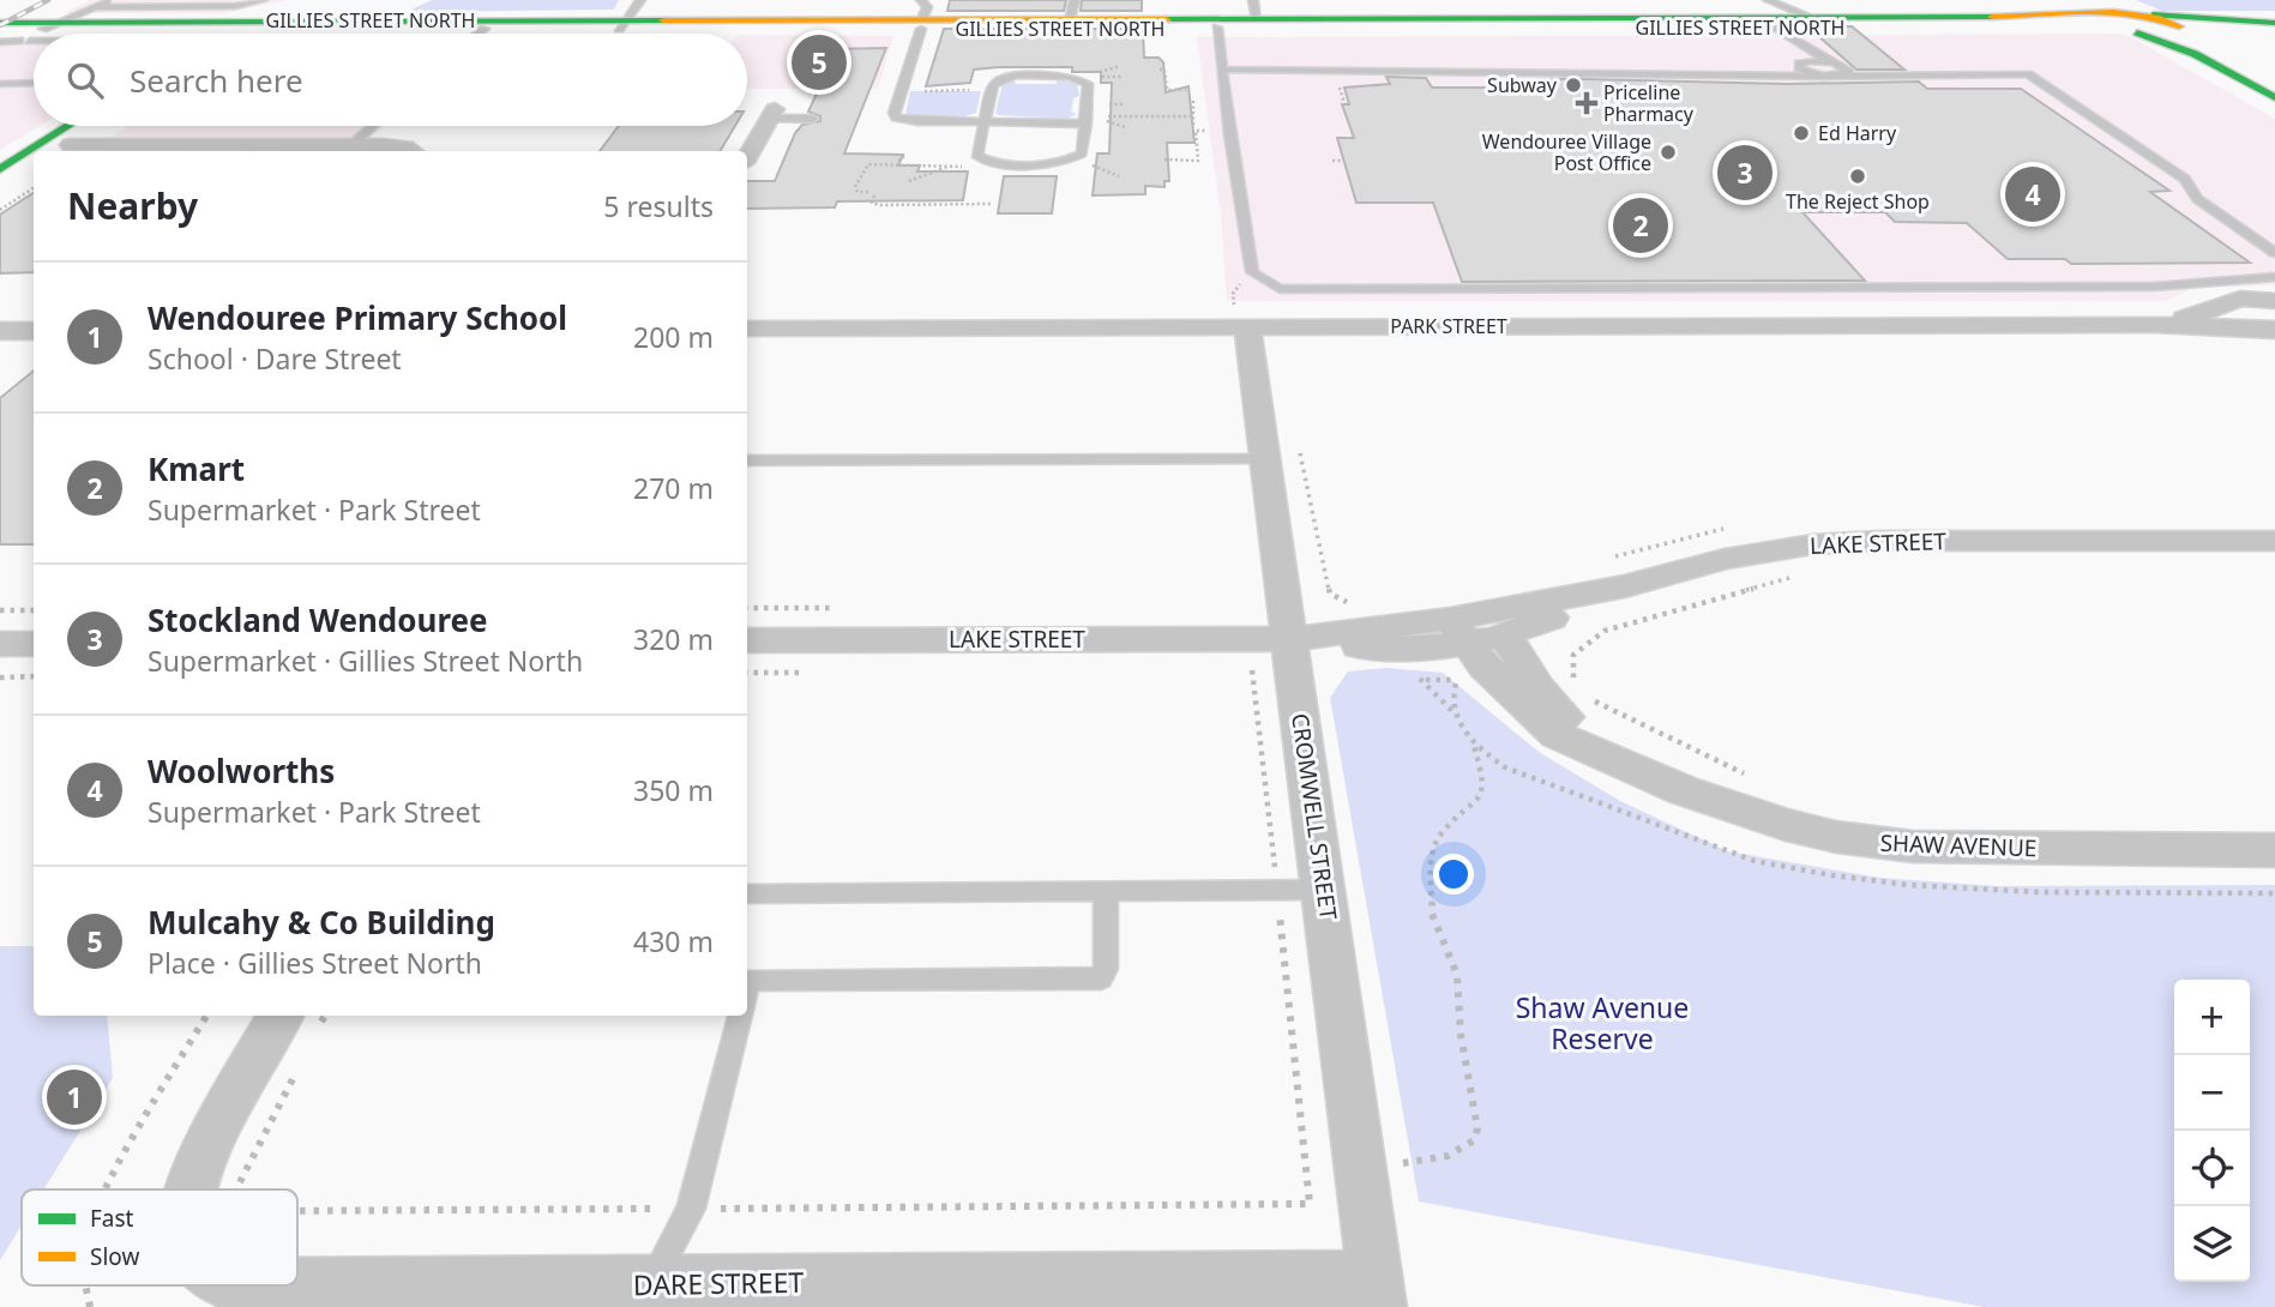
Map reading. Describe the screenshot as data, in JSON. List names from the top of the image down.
{
  "streets": {
    "main road": ["GILLIES STREET NORTH"],
    "street": [
      "PARK STREET",
      "LAKE STREET",
      "CROMWELL STREET",
      "SHAW AVENUE",
      "DARE STREET"
    ]
  },
  "crossings": [
    ["PARK STREET", "CROMWELL STREET"],
    ["LAKE STREET", "CROMWELL STREET"],
    ["LAKE STREET", "SHAW AVENUE"],
    ["CROMWELL STREET", "DARE STREET"]
  ],
  "parks": ["Shaw Avenue Reserve"],
  "places": {
    "other": [
      "Subway",
      "Ed Harry",
      "Wendouree Village Post Office",
      "The Reject Shop"
    ],
    "health": ["Priceline Pharmacy"]
  },
  "legend": ["Fast", "Slow"],
  "page": {
    "pins": [
      "5",
      "3",
      "4",
      "2",
      "1"
    ],
    "search": "Search here",
    "heading": ["Nearby", "5 results"],
    "list": [
      {
        "mark": "1",
        "name": "Wendouree Primary School",
        "note": "School · Dare Street",
        "value": "200 m"
      },
      {
        "mark": "2",
        "name": "Kmart",
        "note": "Supermarket · Park Street",
        "value": "270 m"
      },
      {
        "mark": "3",
        "name": "Stockland Wendouree",
        "note": "Supermarket · Gillies Street North",
        "value": "320 m"
      },
      {
        "mark": "4",
        "name": "Woolworths",
        "note": "Supermarket · Park Street",
        "value": "350 m"
      },
      {
        "mark": "5",
        "name": "Mulcahy & Co Building",
        "note": "Place · Gillies Street North",
        "value": "430 m"
      }
    ],
    "map_buttons": ["+", "−"]
  }
}
